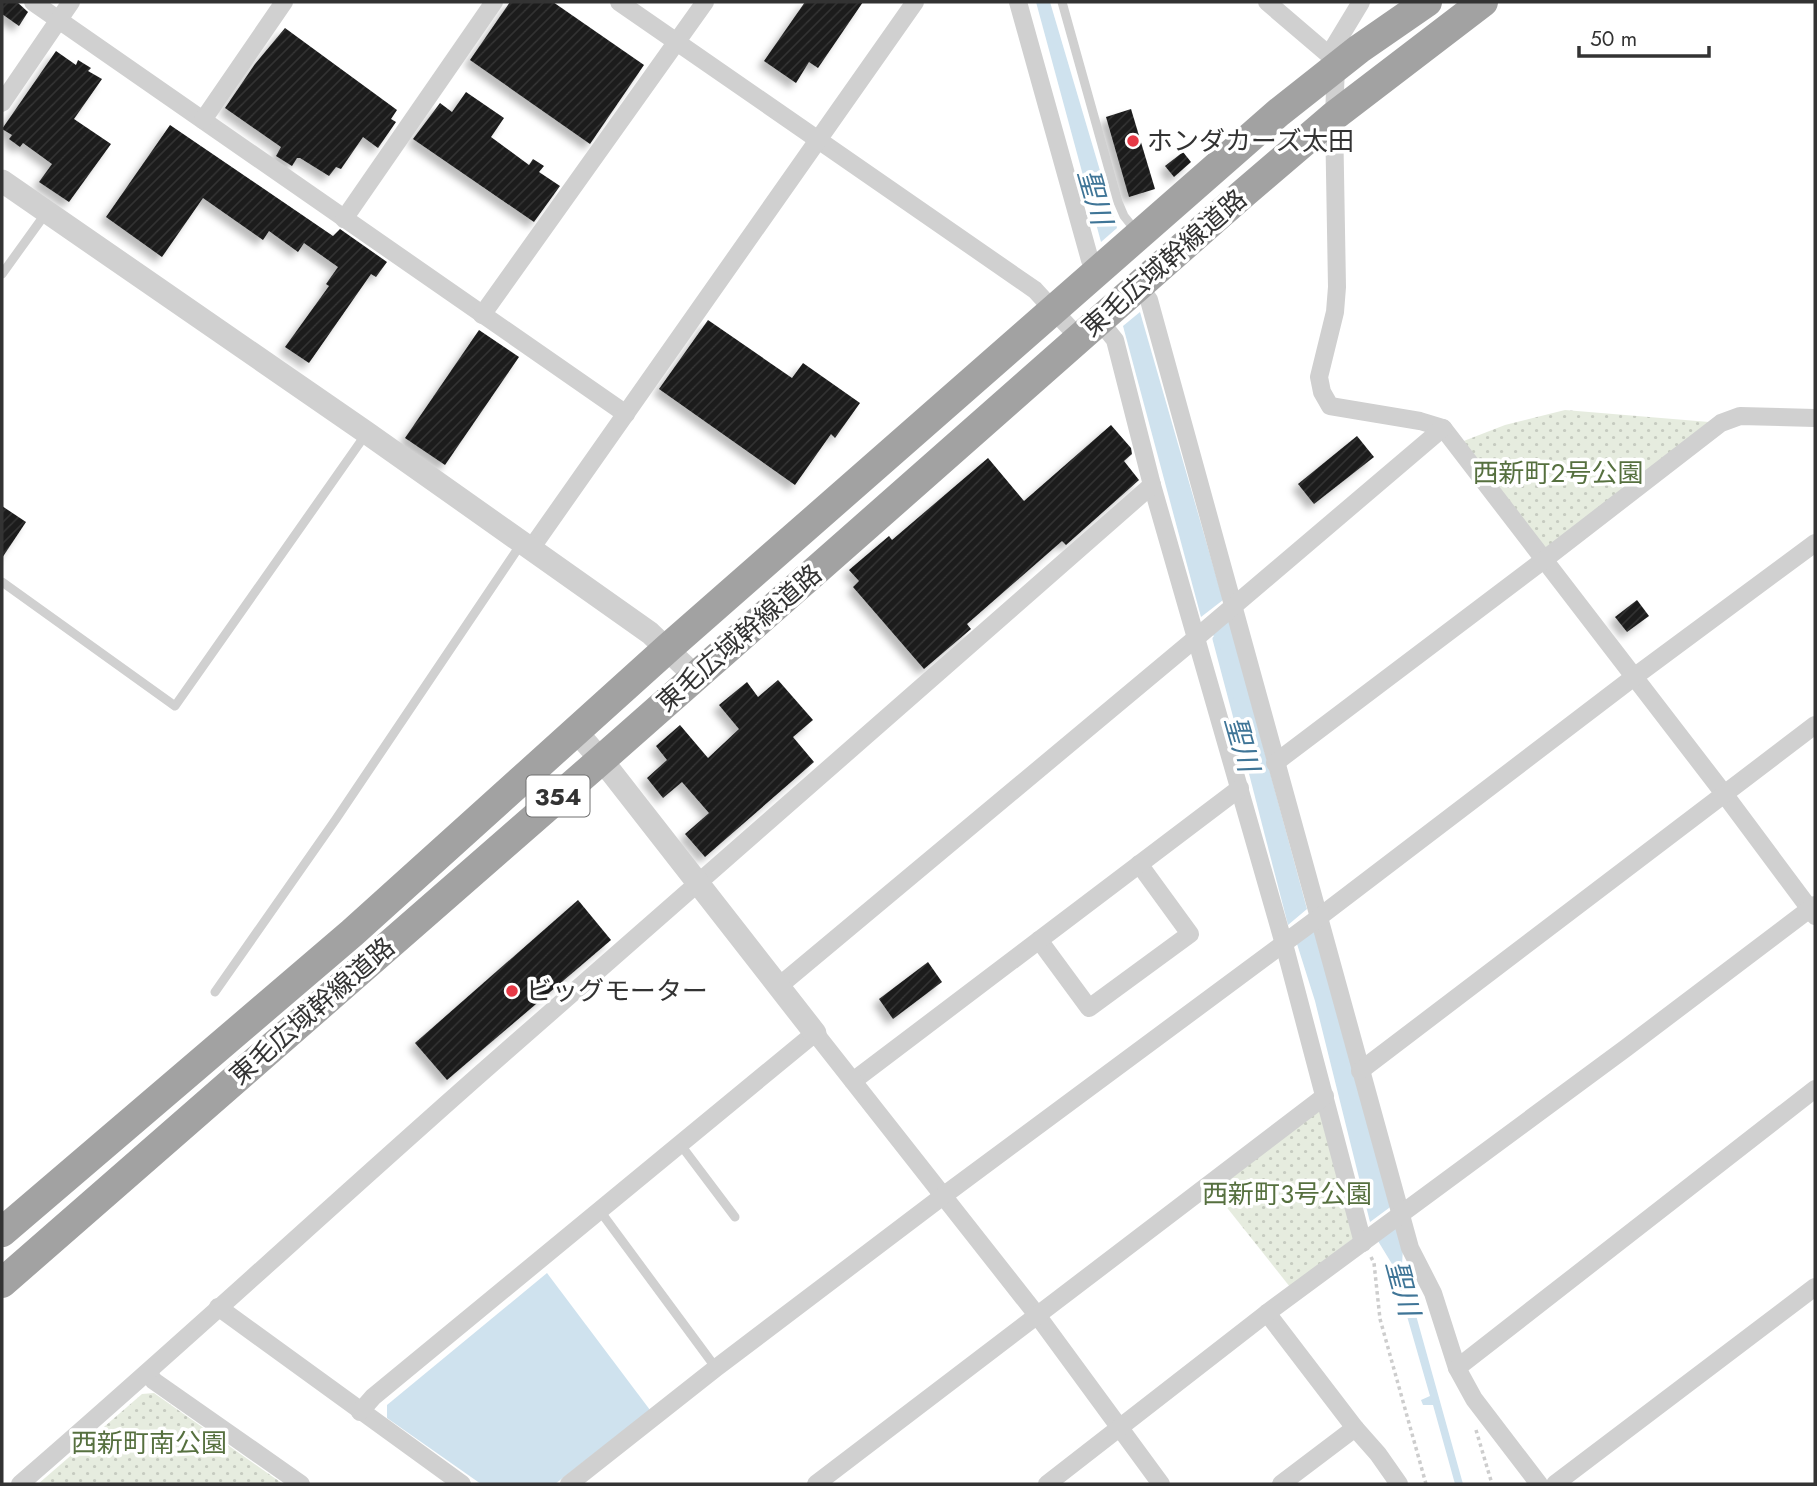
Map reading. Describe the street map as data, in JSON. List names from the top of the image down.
{
  "streets": {
    "highway": ["東毛広域幹線道路", "354"]
  },
  "water": ["聖川"],
  "parks": ["西新町2号公園", "西新町3号公園", "西新町南公園"],
  "places": ["ホンダカーズ太田", "ビッグモーター"],
  "scale_bar": "50 m"
}
